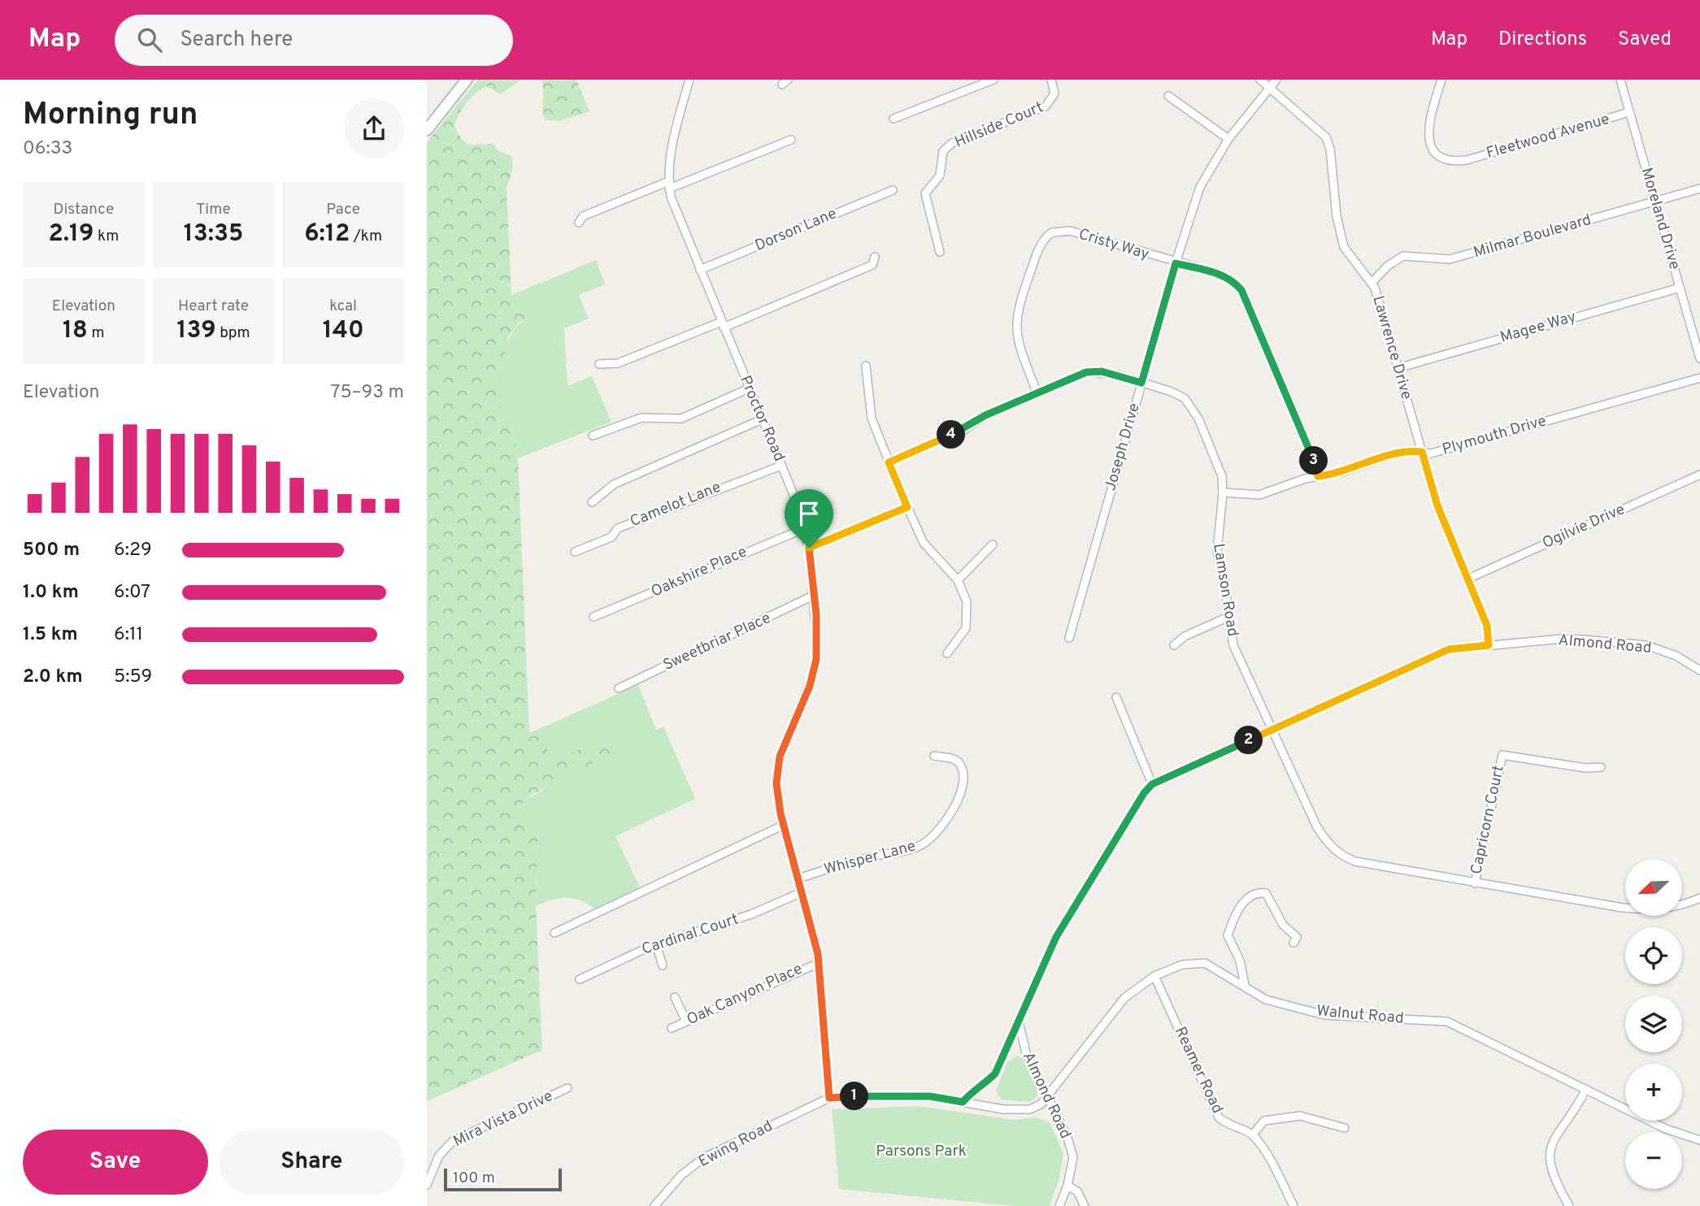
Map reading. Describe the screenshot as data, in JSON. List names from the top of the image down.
{
  "streets": {
    "street": [
      "Hillside Court",
      "Fleetwood Avenue",
      "Moreland Drive",
      "Dorson Lane",
      "Milmar Boulevard",
      "Cristy Way",
      "Magee Way",
      "Lawrence Drive",
      "Proctor Road",
      "Plymouth Drive",
      "Joseph Drive",
      "Camelot Lane",
      "Ogilvie Drive",
      "Oakshire Place",
      "Lamson Road",
      "Sweetbriar Place",
      "Almond Road",
      "Capricorn Court",
      "Whisper Lane",
      "Cardinal Court",
      "Oak Canyon Place",
      "Walnut Road",
      "Reamer Road",
      "Mira Vista Drive",
      "Ewing Road"
    ]
  },
  "crossings": [
    ["Fleetwood Avenue", "Moreland Drive"],
    ["Moreland Drive", "Milmar Boulevard"],
    ["Moreland Drive", "Magee Way"],
    ["Dorson Lane", "Proctor Road"],
    ["Milmar Boulevard", "Lawrence Drive"],
    ["Cristy Way", "Plymouth Drive"],
    ["Cristy Way", "Joseph Drive"],
    ["Cristy Way", "Lamson Road"],
    ["Magee Way", "Lawrence Drive"],
    ["Lawrence Drive", "Plymouth Drive"],
    ["Lawrence Drive", "Joseph Drive"],
    ["Lawrence Drive", "Ogilvie Drive"],
    ["Lawrence Drive", "Almond Road"],
    ["Proctor Road", "Camelot Lane"],
    ["Proctor Road", "Oakshire Place"],
    ["Proctor Road", "Sweetbriar Place"],
    ["Proctor Road", "Whisper Lane"],
    ["Proctor Road", "Cardinal Court"],
    ["Proctor Road", "Oak Canyon Place"],
    ["Proctor Road", "Walnut Road"],
    ["Proctor Road", "Ewing Road"],
    ["Plymouth Drive", "Lamson Road"],
    ["Joseph Drive", "Lamson Road"],
    ["Lamson Road", "Almond Road"],
    ["Lamson Road", "Capricorn Court"],
    ["Almond Road", "Walnut Road"],
    ["Walnut Road", "Reamer Road"],
    ["Walnut Road", "Ewing Road"]
  ],
  "parks": ["Parsons Park"],
  "scale_bar": "100 m",
  "north": "bottom left",
  "page": {
    "header": "Map",
    "search": "Search here",
    "nav": ["Map", "Directions", "Saved"],
    "heading": ["Morning run", "06:33"],
    "stats": [
      ["Distance", "2.19 km"],
      ["Time", "13:35"],
      ["Pace", "6:12 /km"],
      ["Elevation", "18 m"],
      ["Heart rate", "139 bpm"],
      ["kcal", "140"]
    ],
    "chart": ["Elevation", "75–93 m"],
    "pins": [
      "4",
      "3",
      "2",
      "1"
    ],
    "list": [
      {
        "name": "500 m",
        "note": "6:29"
      },
      {
        "name": "1.0 km",
        "note": "6:07"
      },
      {
        "name": "1.5 km",
        "note": "6:11"
      },
      {
        "name": "2.0 km",
        "note": "5:59"
      }
    ],
    "map_buttons": ["+", "−"],
    "buttons": ["Save", "Share"],
    "scale": "100 m"
  }
}
